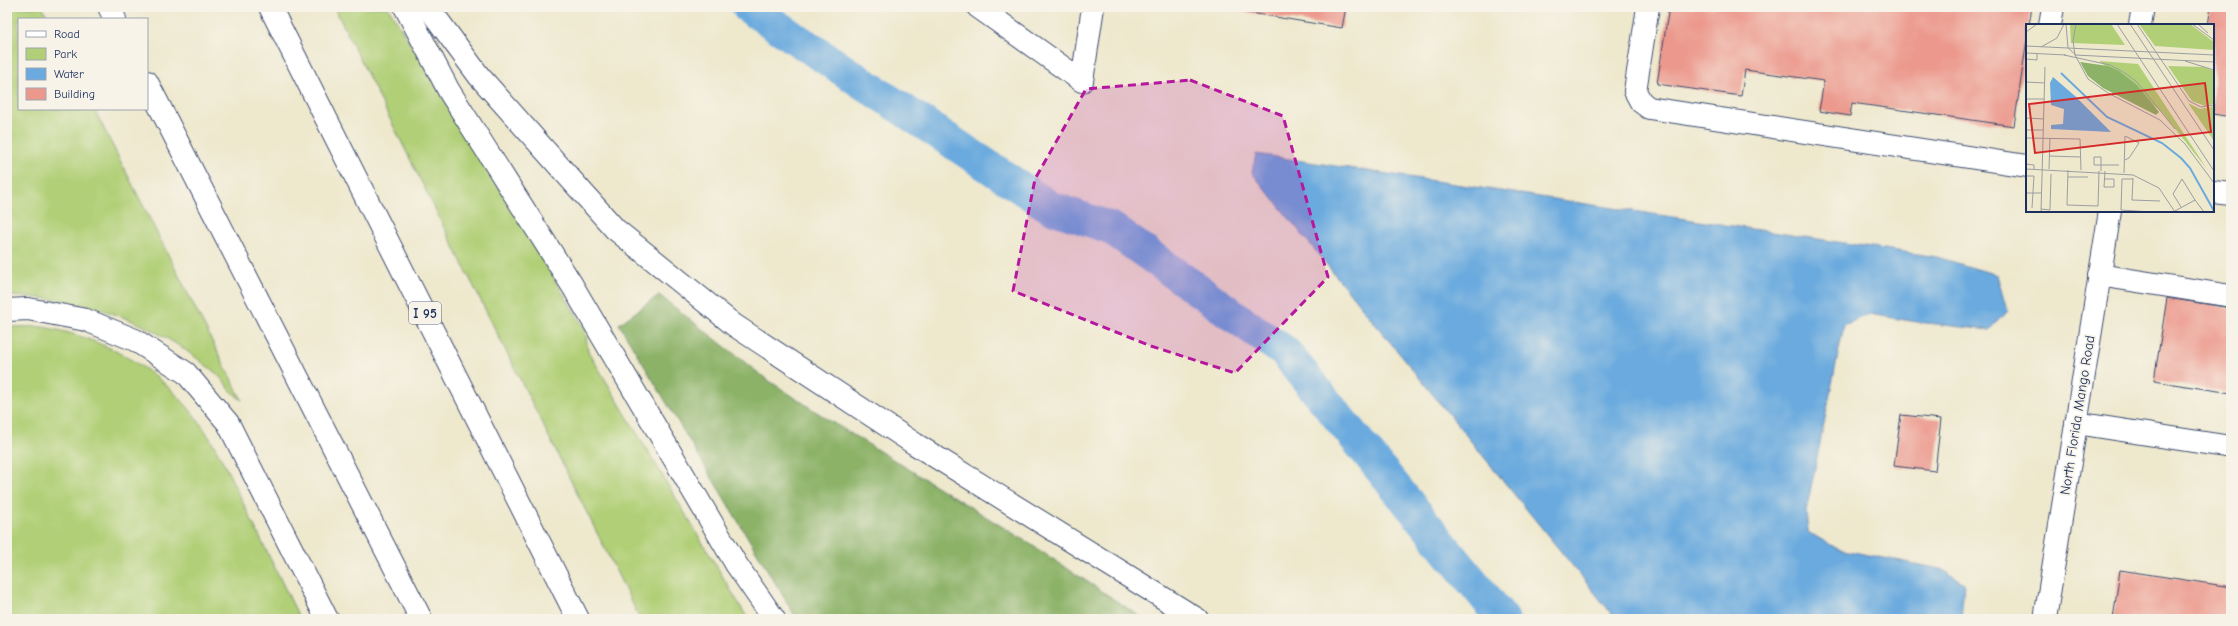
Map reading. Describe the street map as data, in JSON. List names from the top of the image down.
{
  "streets": {
    "main road": ["I 95", "North Florida Mango Road"]
  },
  "legend": [
    "Road",
    "Park",
    "Water",
    "Building"
  ]
}
